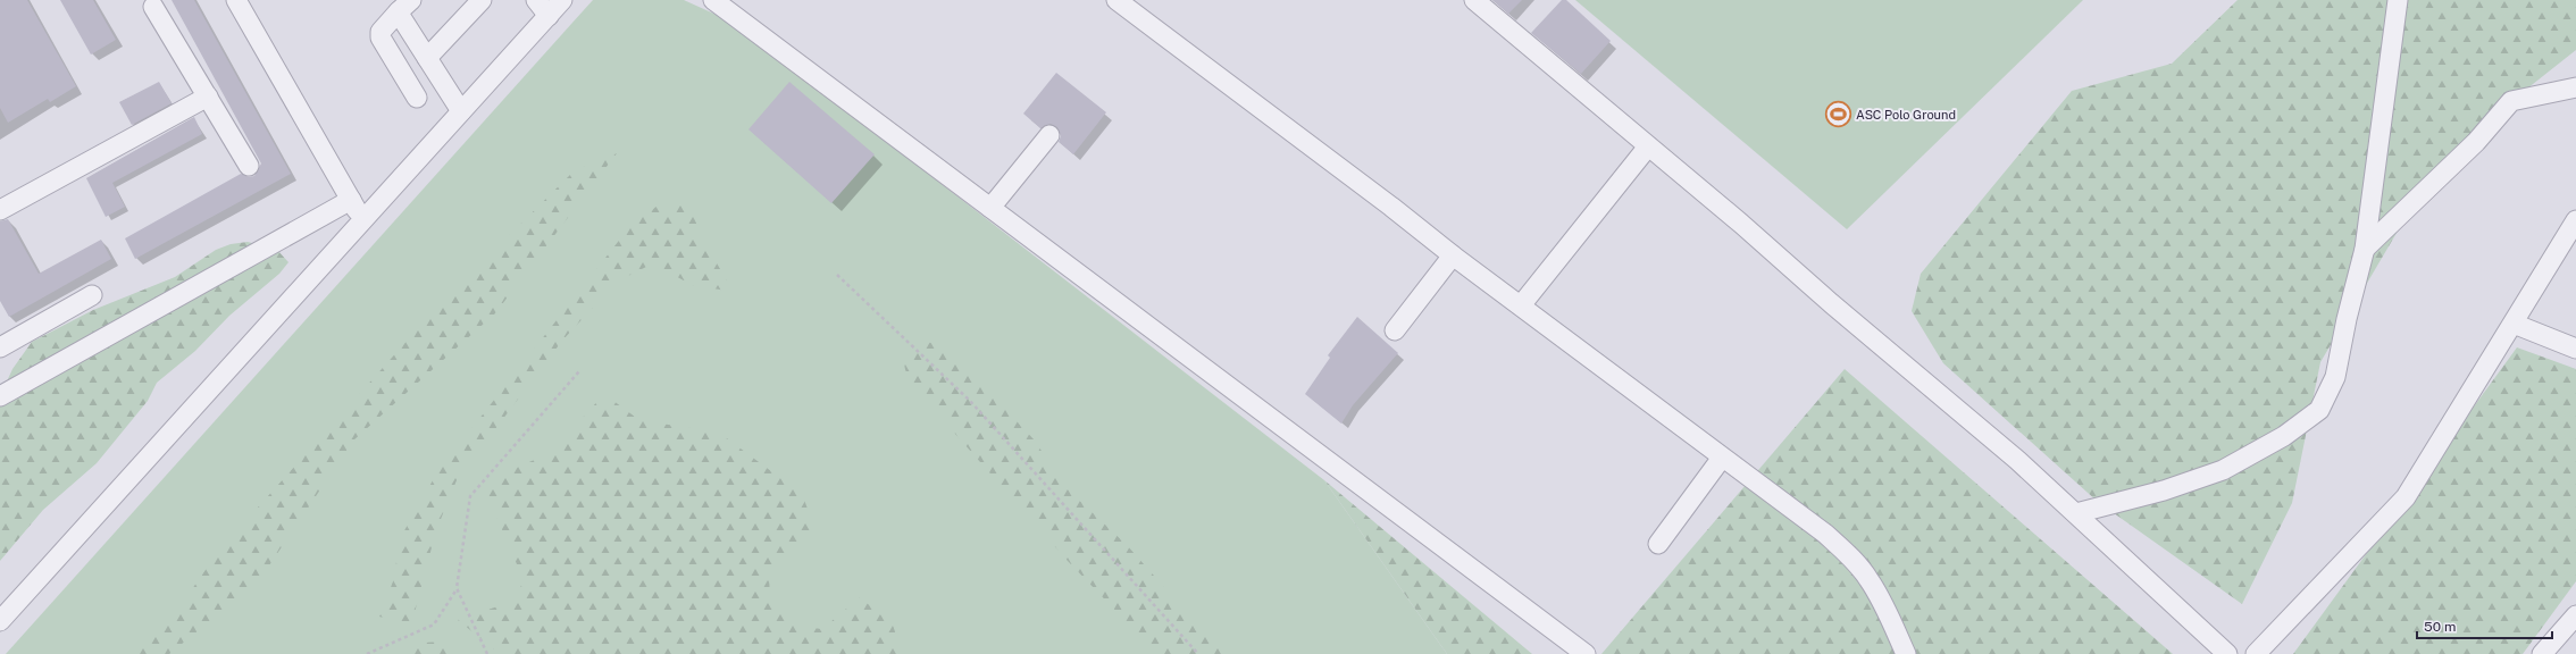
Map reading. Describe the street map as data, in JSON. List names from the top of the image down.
{
  "places": {
    "sports": ["ASC Polo Ground"]
  },
  "scale_bar": "50 m"
}
